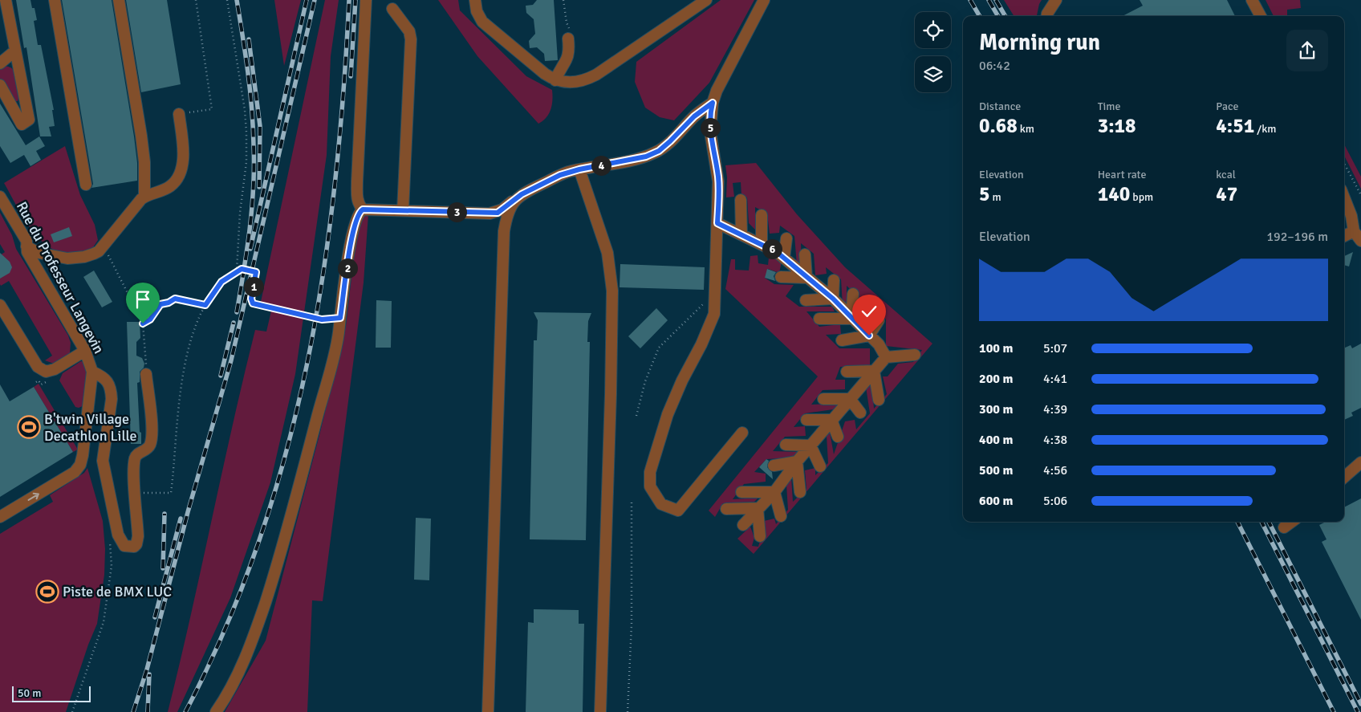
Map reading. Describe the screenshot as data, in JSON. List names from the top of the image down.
{
  "streets": {
    "street": ["Rue du Professeur Langevin"]
  },
  "one_way": ["Rue du Professeur Langevin"],
  "places": {
    "sports": ["B'twin Village Decathlon Lille", "Piste de BMX LUC"]
  },
  "scale_bar": "50 m",
  "page": {
    "heading": ["Morning run", "06:42"],
    "stats": [
      ["Distance", "0.68 km"],
      ["Time", "3:18"],
      ["Pace", "4:51 /km"],
      ["Elevation", "5 m"],
      ["Heart rate", "140 bpm"],
      ["kcal", "47"]
    ],
    "pins": [
      "5",
      "4",
      "3",
      "6",
      "2",
      "1"
    ],
    "chart": ["Elevation", "192–196 m"],
    "list": [
      {
        "name": "100 m",
        "note": "5:07"
      },
      {
        "name": "200 m",
        "note": "4:41"
      },
      {
        "name": "300 m",
        "note": "4:39"
      },
      {
        "name": "400 m",
        "note": "4:38"
      },
      {
        "name": "500 m",
        "note": "4:56"
      },
      {
        "name": "600 m",
        "note": "5:06"
      }
    ],
    "scale": "50 m"
  }
}
